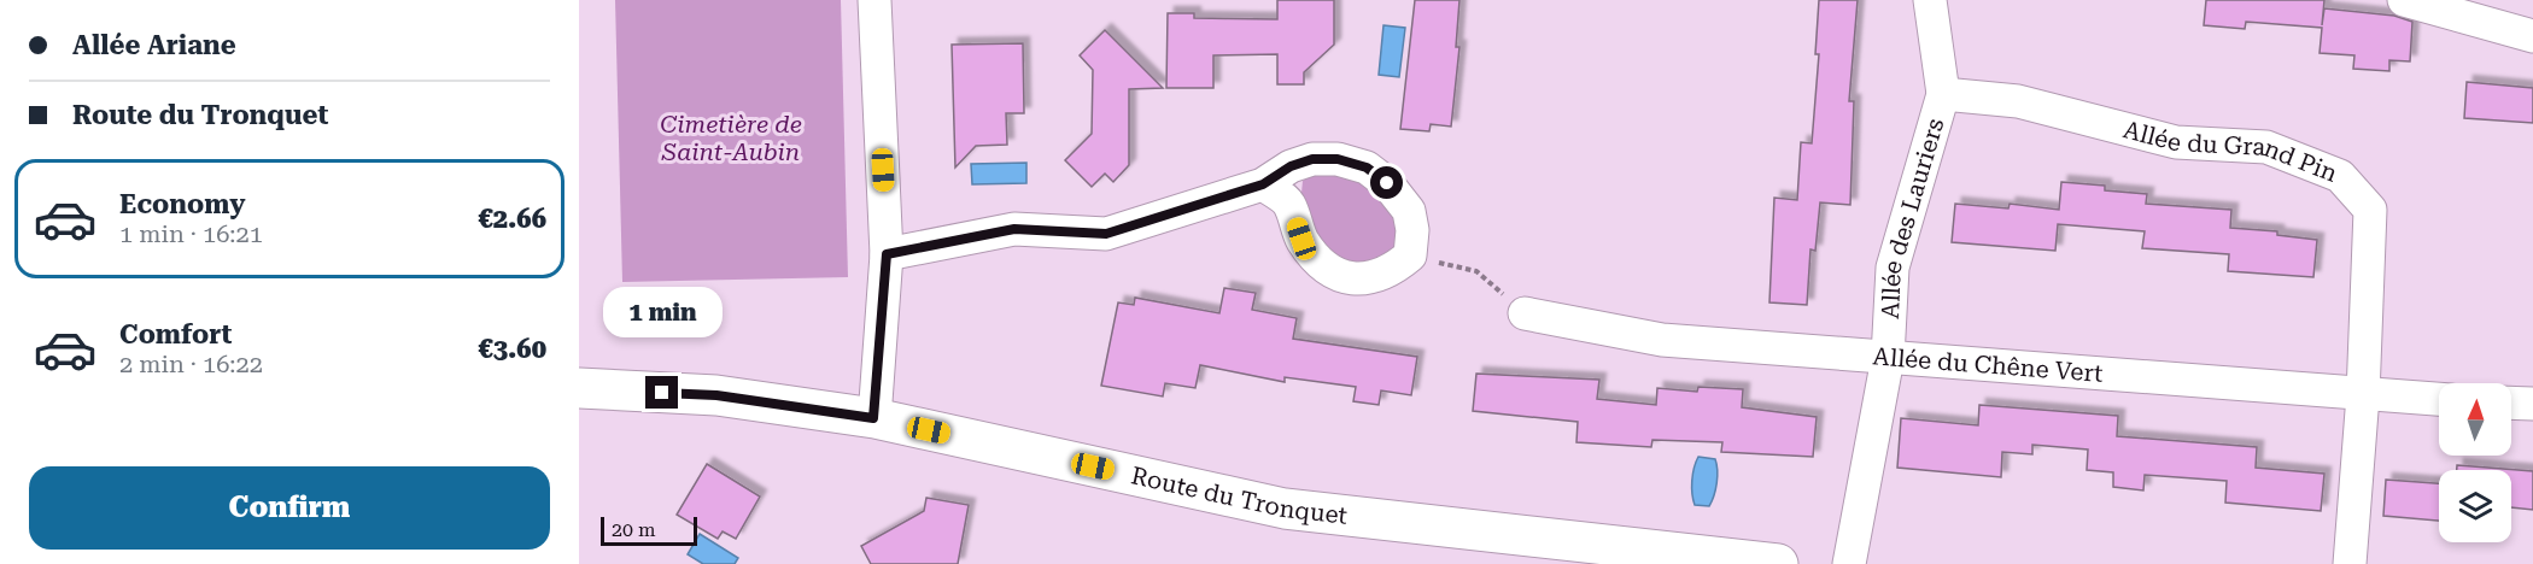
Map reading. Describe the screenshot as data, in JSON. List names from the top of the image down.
{
  "streets": {
    "street": [
      "Allée du Grand Pin",
      "Allée des Lauriers",
      "Allée du Chêne Vert",
      "Route du Tronquet"
    ]
  },
  "crossings": [
    ["Allée du Grand Pin", "Allée des Lauriers"],
    ["Allée du Grand Pin", "Allée du Chêne Vert"],
    ["Allée des Lauriers", "Allée du Chêne Vert"]
  ],
  "parks": ["Cimetière de Saint-Aubin"],
  "scale_bar": "20 m",
  "north": "top",
  "page": {
    "banner": ["Allée Ariane", "Route du Tronquet"],
    "list": [
      {
        "name": "Economy",
        "note": "1 min · 16:21",
        "value": "€2.66"
      },
      {
        "name": "Comfort",
        "note": "2 min · 16:22",
        "value": "€3.60"
      }
    ],
    "bubble": "1 min",
    "buttons": "Confirm",
    "scale": "20 m"
  }
}
